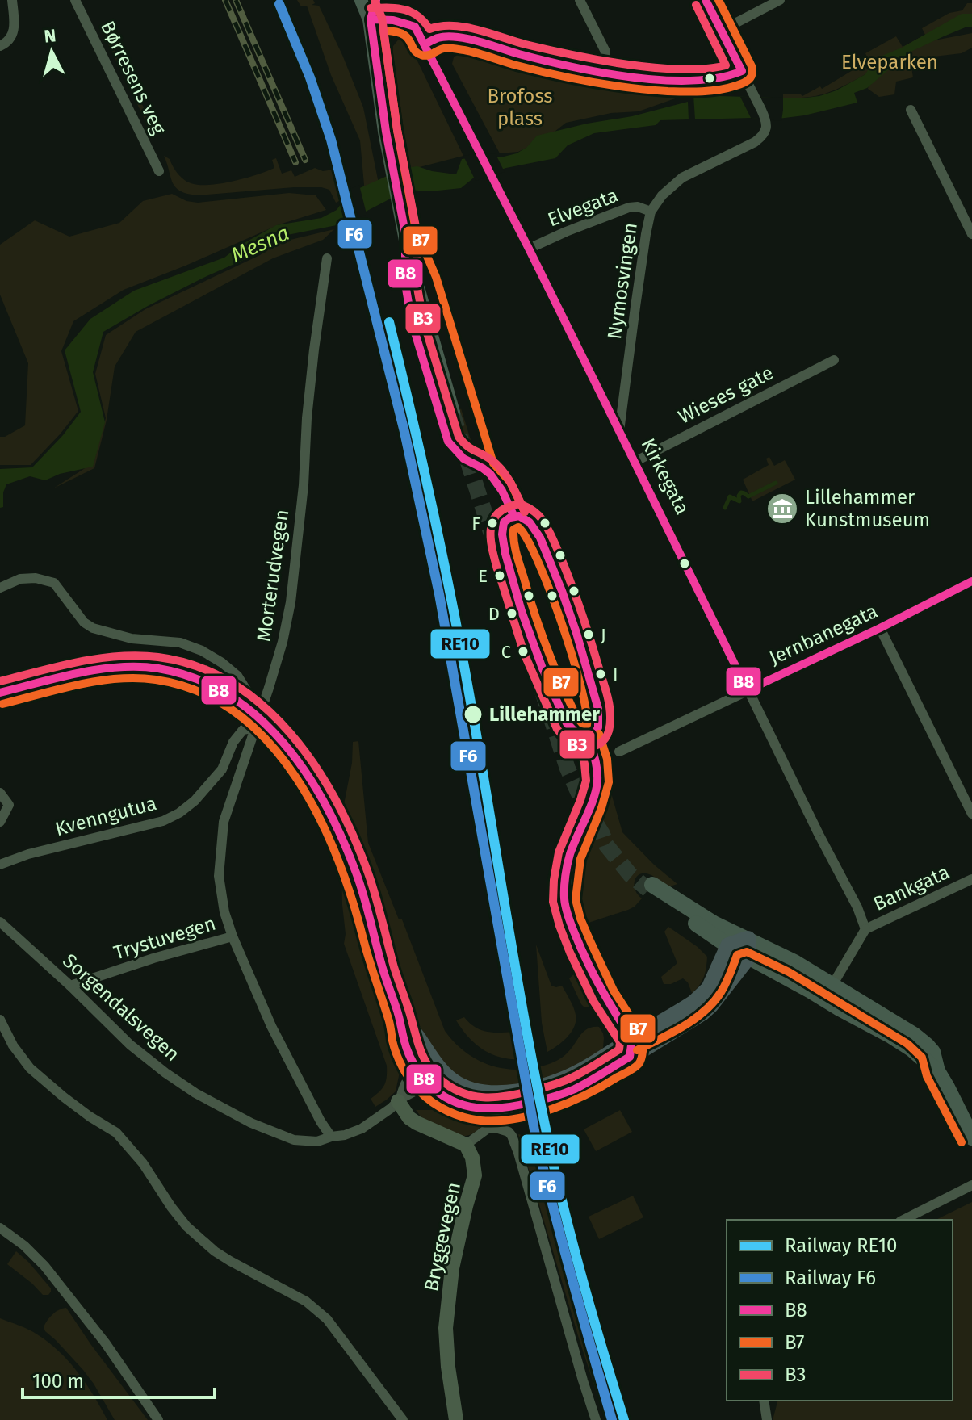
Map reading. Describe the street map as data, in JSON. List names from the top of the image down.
{
  "streets": {
    "street": [
      "Børresens veg",
      "Elvegata",
      "Nymosvingen",
      "Wieses gate",
      "Kirkegata",
      "Morterudvegen",
      "Jernbanegata",
      "Kvenngutua",
      "Bankgata",
      "Trystuvegen",
      "Sorgendalsvegen",
      "Bryggevegen"
    ]
  },
  "crossings": [
    ["Elvegata", "Nymosvingen"],
    ["Elvegata", "Kirkegata"],
    ["Nymosvingen", "Kirkegata"],
    ["Wieses gate", "Kirkegata"],
    ["Kirkegata", "Jernbanegata"],
    ["Kirkegata", "Bankgata"],
    ["Morterudvegen", "Kvenngutua"],
    ["Morterudvegen", "Trystuvegen"],
    ["Morterudvegen", "Sorgendalsvegen"],
    ["Trystuvegen", "Sorgendalsvegen"]
  ],
  "water": ["Mesna"],
  "parks": ["Elveparken", "Brofoss plass"],
  "places": {
    "museum": ["Lillehammer Kunstmuseum"],
    "other": [
      "F",
      "E",
      "D",
      "J",
      "C",
      "I",
      "Lillehammer"
    ]
  },
  "lines": [
    "transit line B8",
    "transit line B7",
    "transit line B3",
    "rail line F6",
    "rail line RE10"
  ],
  "legend": [
    "Railway RE10",
    "Railway F6",
    "B8",
    "B7",
    "B3"
  ],
  "scale_bar": "100 m",
  "north": "top"
}
